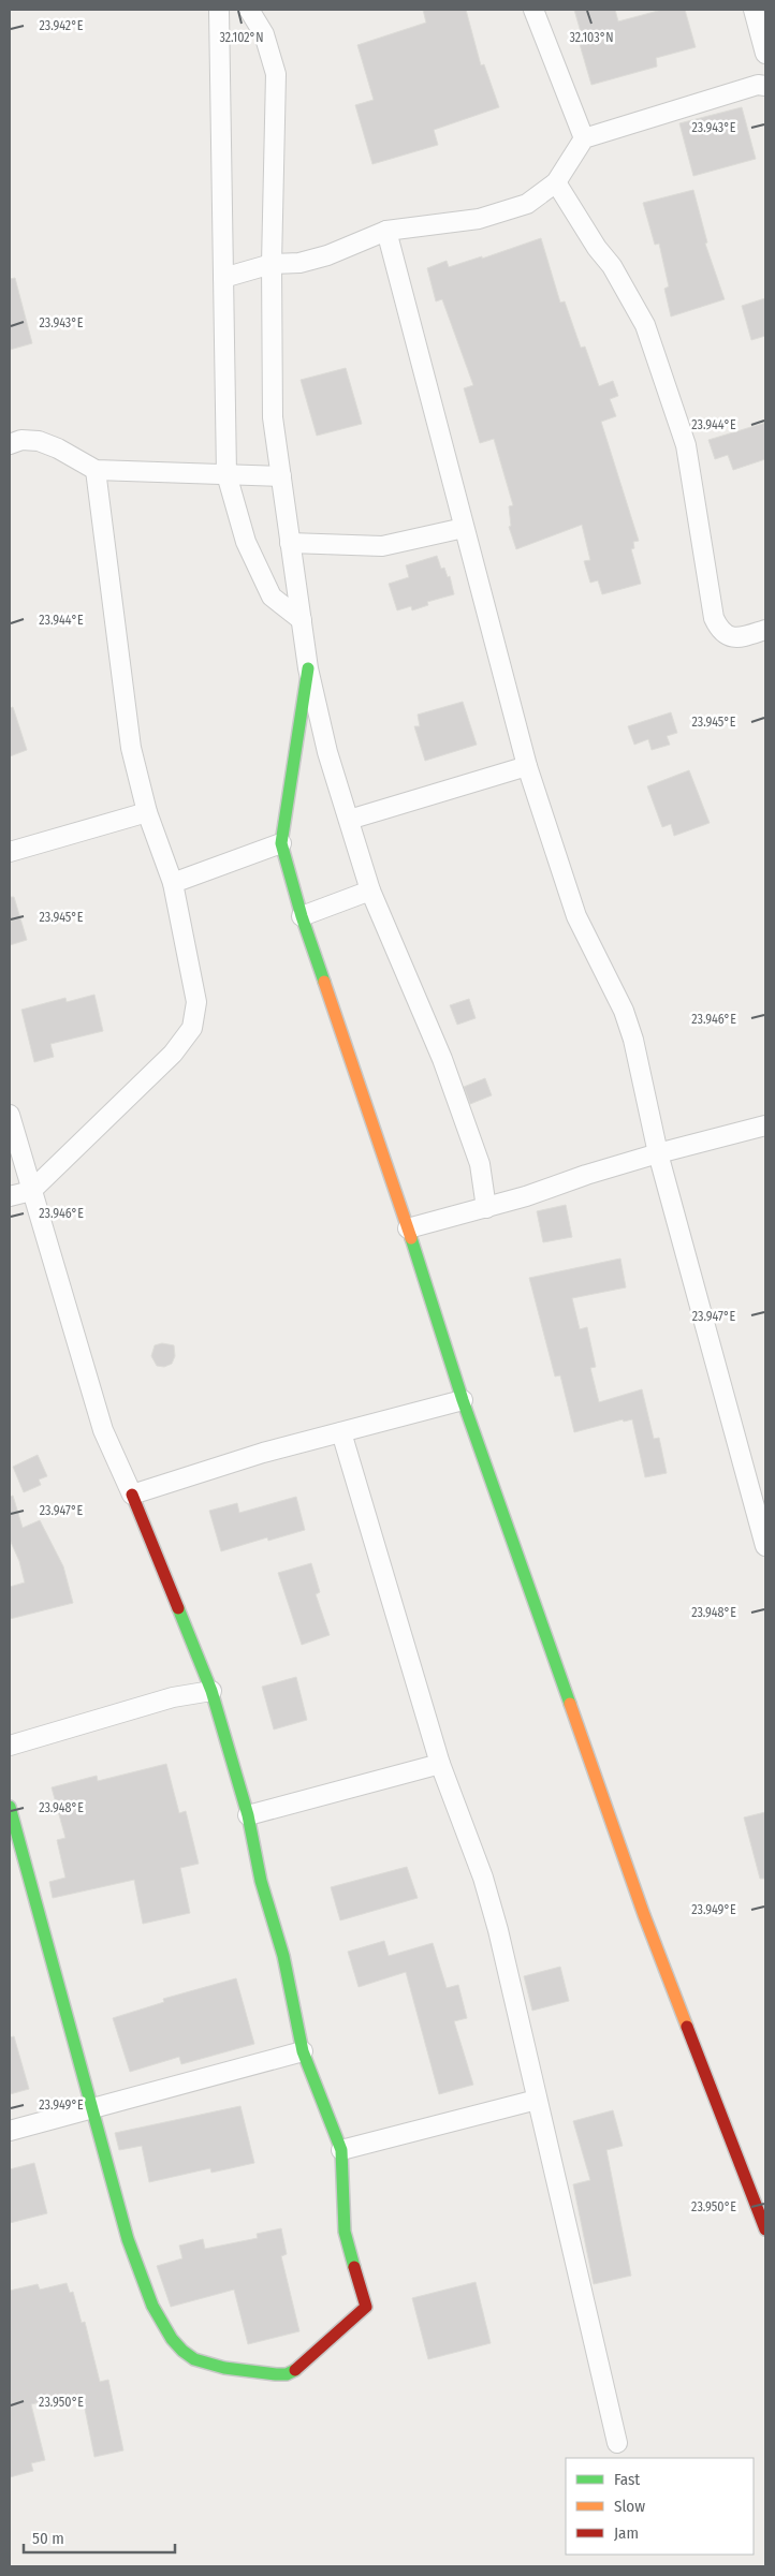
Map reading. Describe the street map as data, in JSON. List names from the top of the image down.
{
  "legend": ["Fast", "Slow", "Jam"],
  "scale_bar": "50 m",
  "coordinates": [
    "23.942°E",
    "32.102°N",
    "32.103°N",
    "23.943°E",
    "23.944°E",
    "23.945°E",
    "23.946°E",
    "23.947°E",
    "23.948°E",
    "23.949°E",
    "23.950°E"
  ]
}
